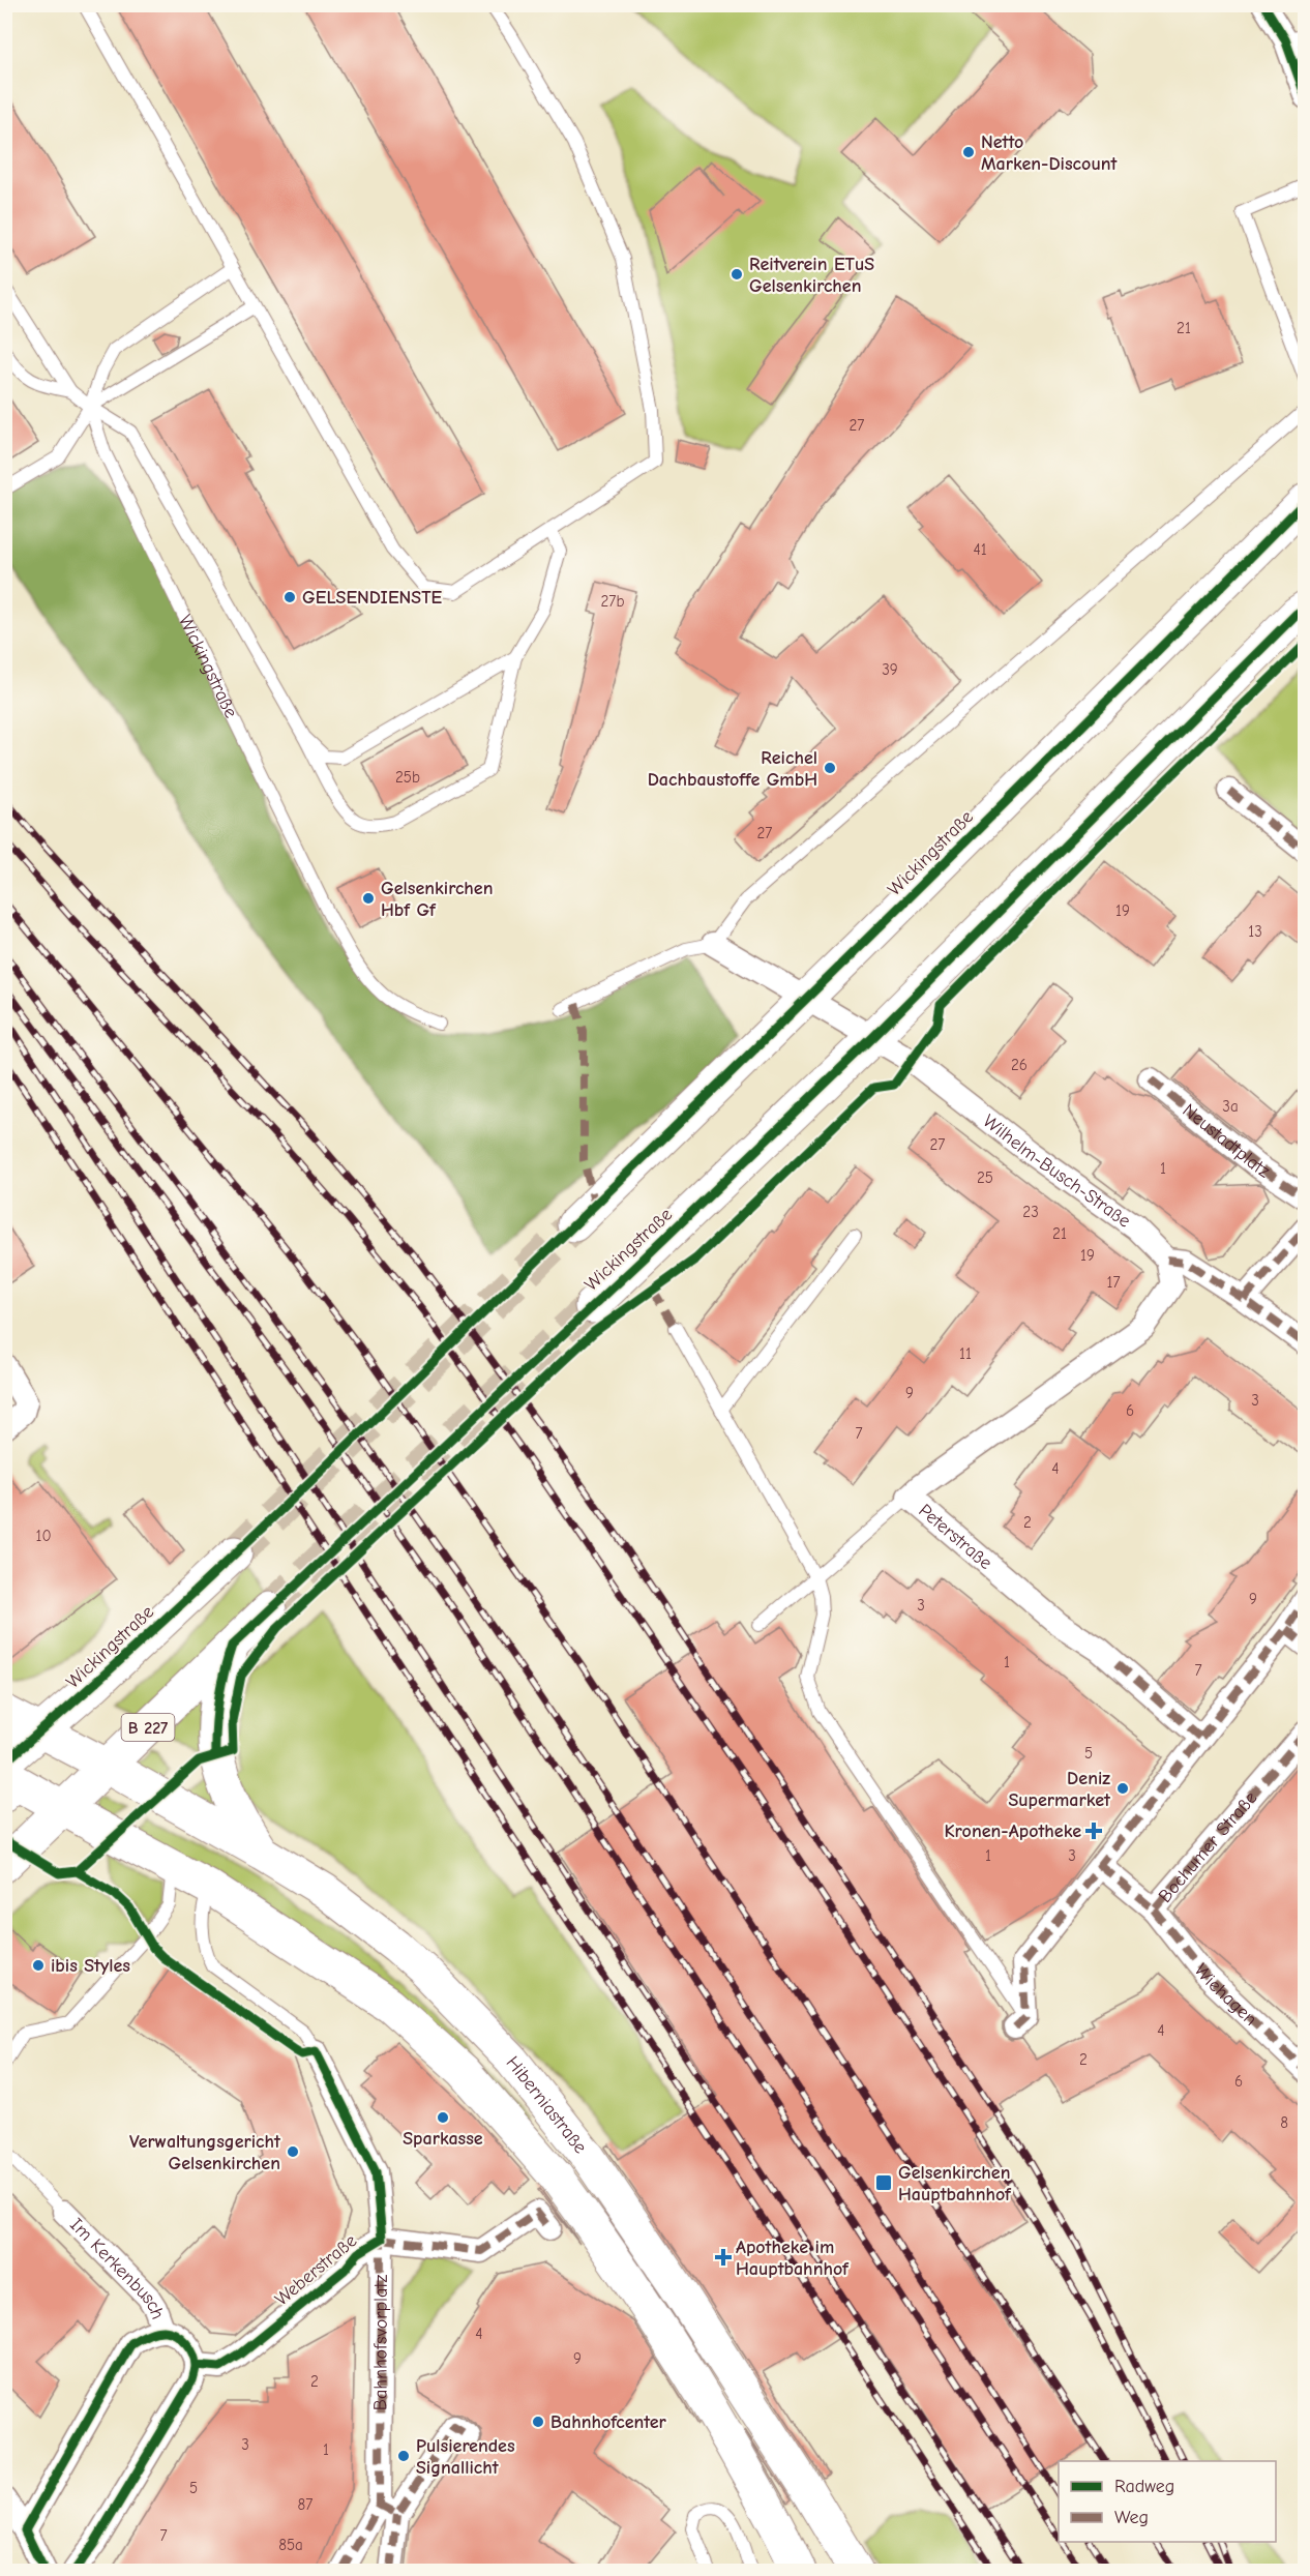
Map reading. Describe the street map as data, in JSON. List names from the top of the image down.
{
  "streets": {
    "main road": ["Wickingstraße", "B 227", "Hiberniastraße"],
    "street": [
      "Neustadtplatz",
      "Wilhelm-Busch-Straße",
      "Peterstraße",
      "Bochumer Straße",
      "Wiehagen",
      "Weberstraße",
      "Im Kerkenbusch",
      "Bahnhofsvorplatz"
    ]
  },
  "crossings": [
    ["Wickingstraße", "Wilhelm-Busch-Straße"],
    ["Wickingstraße", "Hiberniastraße"],
    ["Wilhelm-Busch-Straße", "Peterstraße"],
    ["B 227", "Hiberniastraße"],
    ["Bochumer Straße", "Wiehagen"],
    ["Weberstraße", "Bahnhofsvorplatz"]
  ],
  "places": {
    "other": [
      "Netto Marken-Discount",
      "Reitverein ETuS Gelsenkirchen",
      "GELSENDIENSTE",
      "Reichel Dachbaustoffe GmbH",
      "Gelsenkirchen Hbf Gf",
      "Deniz Supermarket",
      "ibis Styles",
      "Sparkasse",
      "Verwaltungsgericht Gelsenkirchen",
      "Bahnhofcenter",
      "Pulsierendes Signallicht"
    ],
    "health": ["Kronen-Apotheke", "Apotheke im Hauptbahnhof"],
    "transit": ["Gelsenkirchen Hauptbahnhof"]
  },
  "house_numbers": [
    "21",
    "27",
    "41",
    "27b",
    "39",
    "25b",
    "27",
    "19",
    "13",
    "26",
    "3a",
    "27",
    "1",
    "25",
    "23",
    "21",
    "19",
    "17",
    "11",
    "9",
    "3",
    "6",
    "7",
    "4",
    "2",
    "10",
    "9",
    "3",
    "1",
    "7",
    "5",
    "1",
    "3",
    "4",
    "2",
    "6",
    "8",
    "4",
    "9",
    "2",
    "3",
    "1",
    "5",
    "87",
    "7",
    "85a"
  ],
  "legend": ["Radweg", "Weg"]
}
